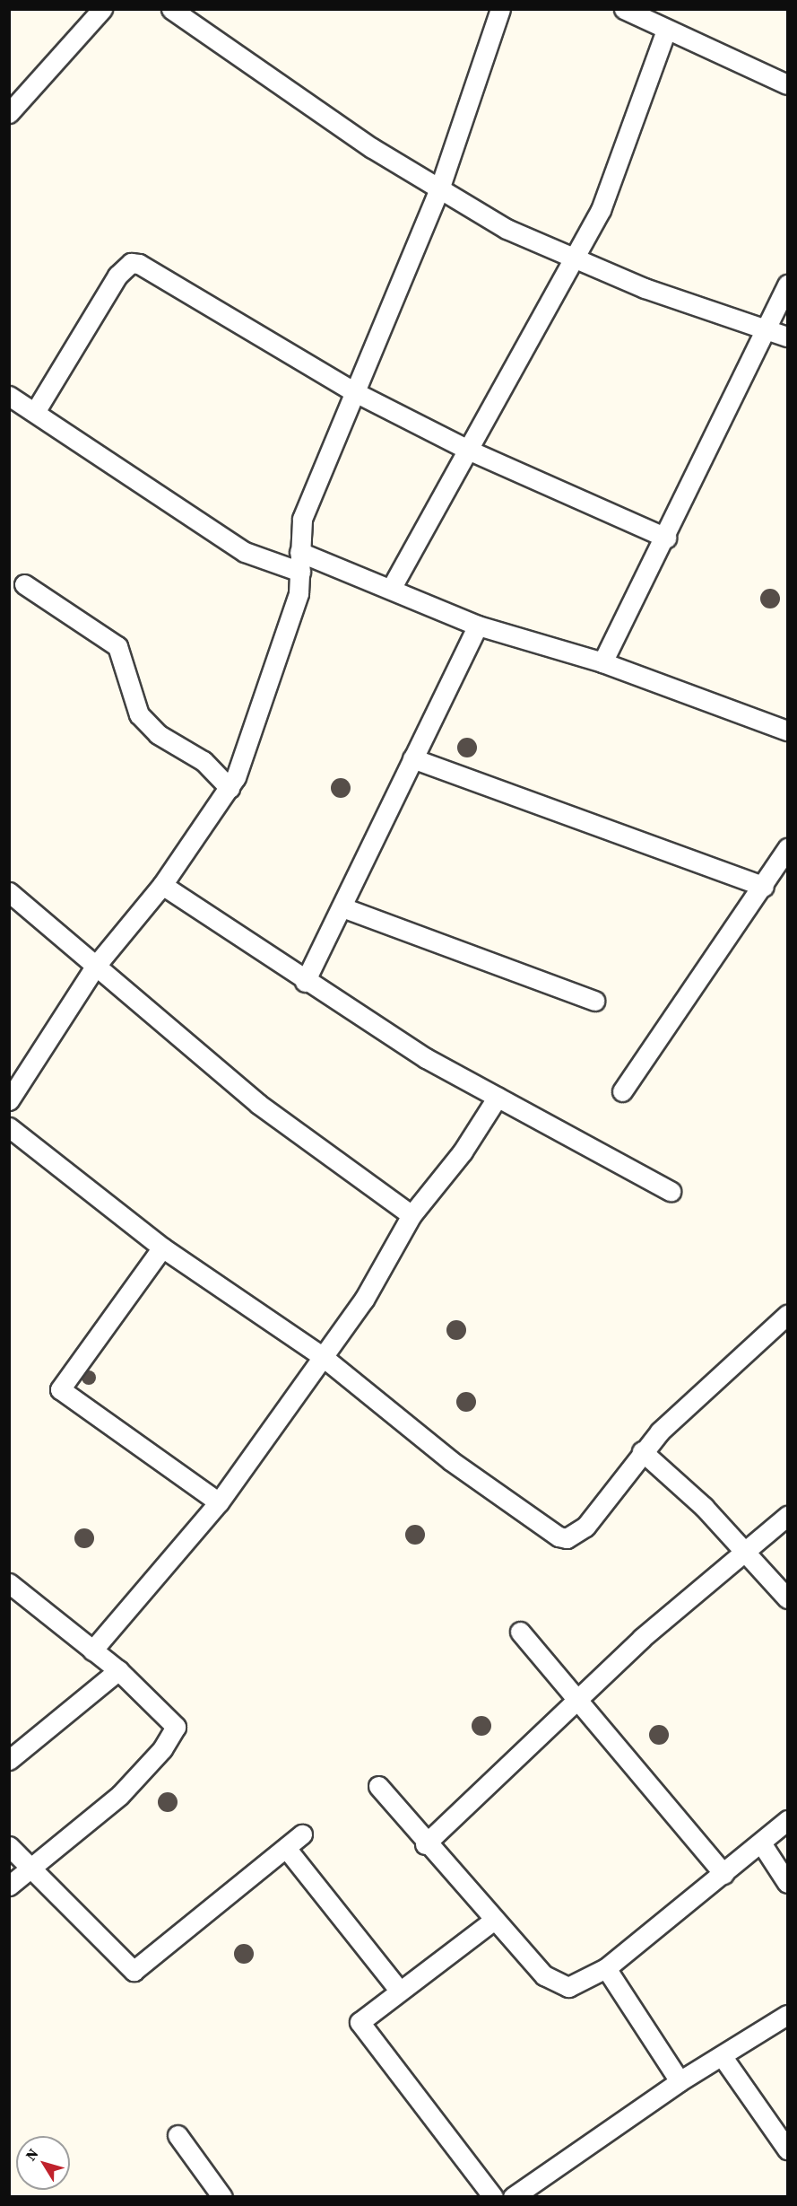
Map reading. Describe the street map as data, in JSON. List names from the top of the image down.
{
  "north": "top left"
}
